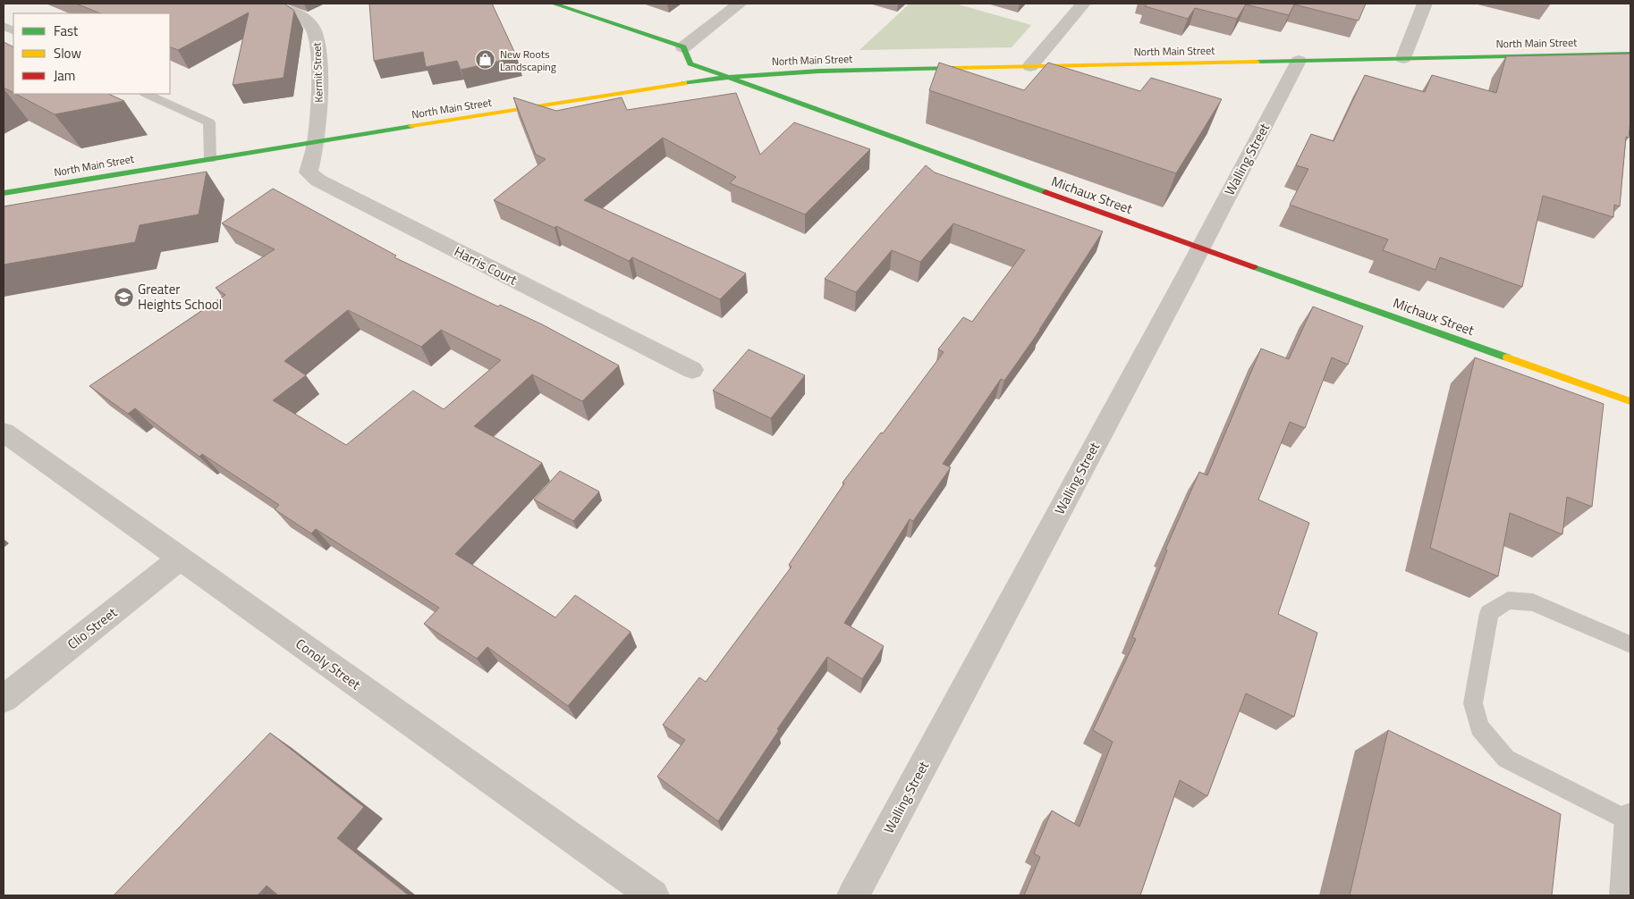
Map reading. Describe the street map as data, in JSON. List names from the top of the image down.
{
  "streets": {
    "main road": ["North Main Street", "Michaux Street"],
    "street": [
      "Kermit Street",
      "Walling Street",
      "Harris Court",
      "Clio Street",
      "Conoly Street"
    ]
  },
  "crossings": [
    ["North Main Street", "Kermit Street"],
    ["North Main Street", "Walling Street"],
    ["North Main Street", "Michaux Street"],
    ["North Main Street", "Harris Court"],
    ["Kermit Street", "Harris Court"],
    ["Walling Street", "Michaux Street"],
    ["Clio Street", "Conoly Street"]
  ],
  "places": {
    "shop": ["New Roots Landscaping"],
    "school or university": ["Greater Heights School"]
  },
  "legend": ["Fast", "Slow", "Jam"]
}
